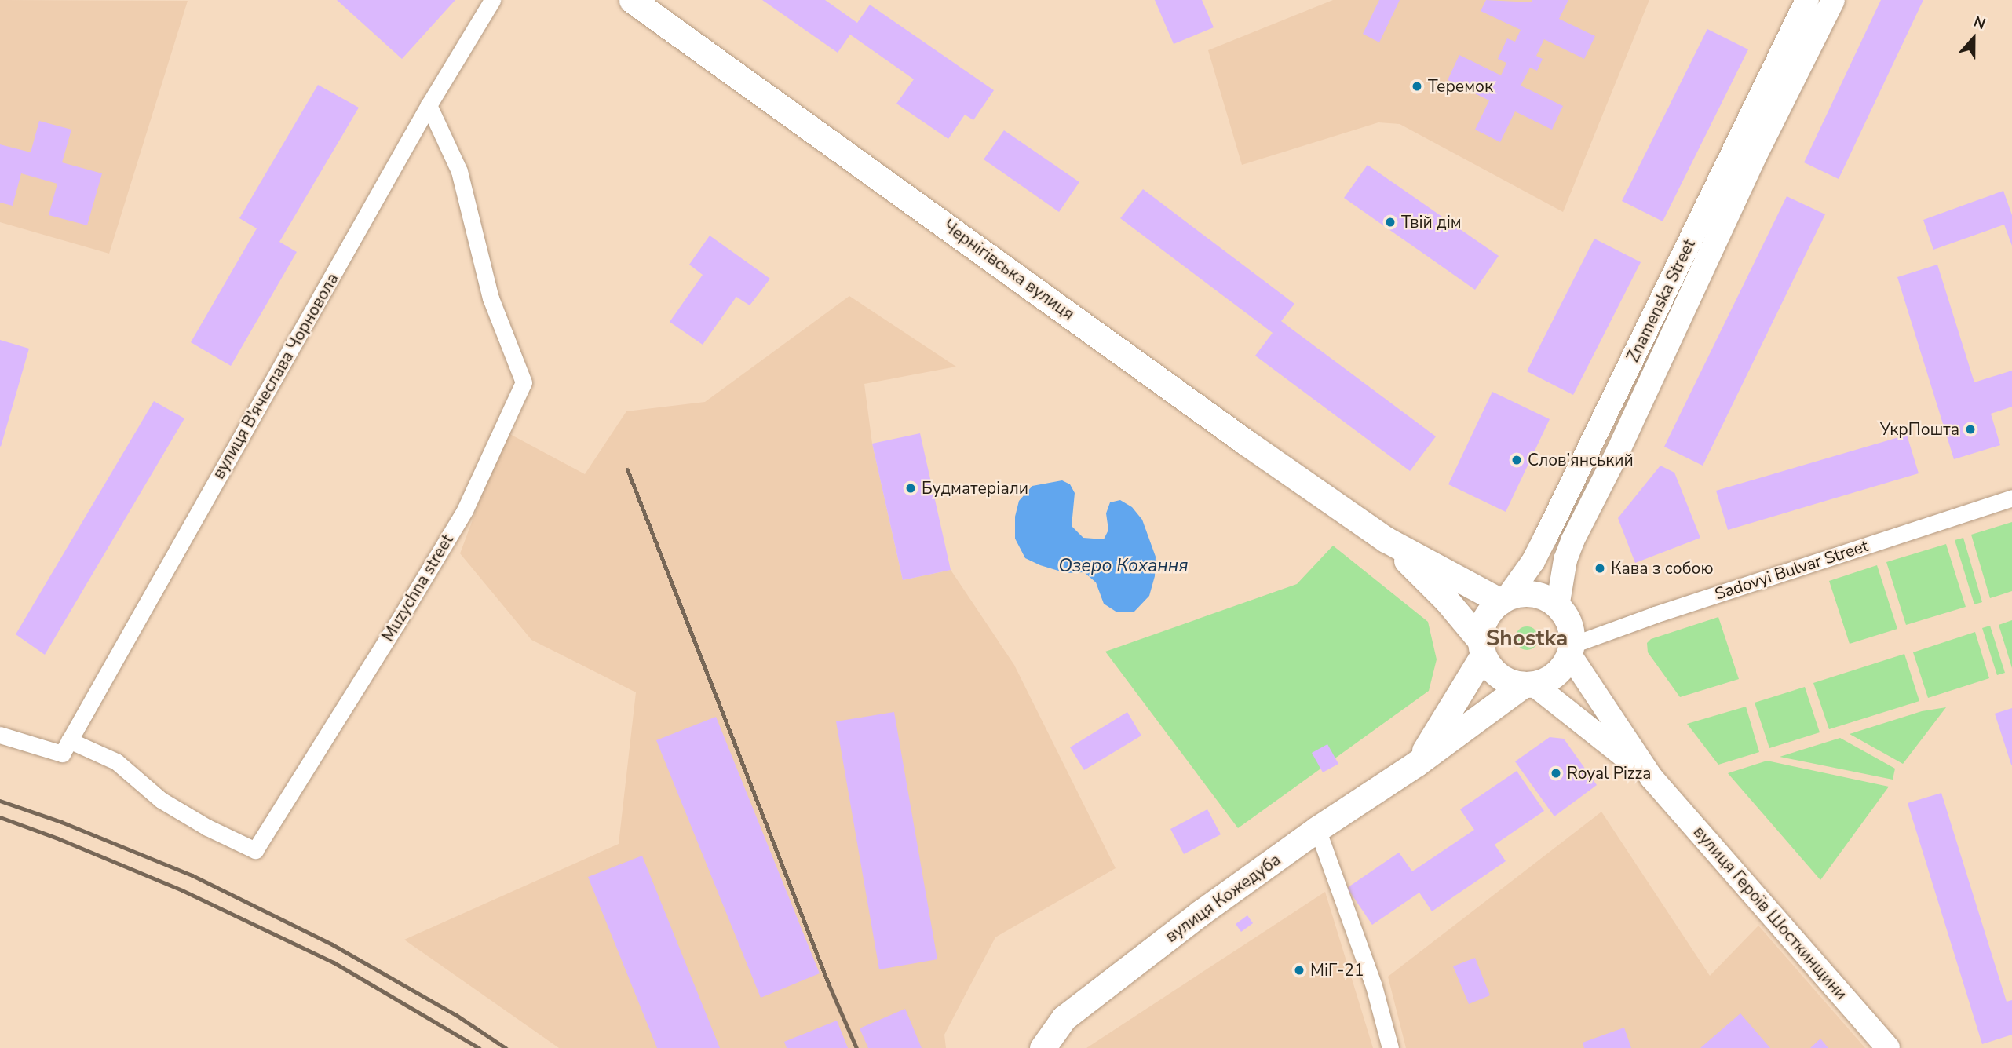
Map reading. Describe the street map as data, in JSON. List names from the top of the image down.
{
  "streets": {
    "main road": [
      "Чернігівська вулиця",
      "Znamenska Street",
      "вулиця Кожедуба",
      "вулиця Героїв Шосткинщини"
    ],
    "street": ["вулиця В'ячеслава Чорновола", "Sadovyi Bulvar Street", "Muzychna street"]
  },
  "crossings": [
    ["Чернігівська вулиця", "Znamenska Street"],
    ["Чернігівська вулиця", "Sadovyi Bulvar Street"],
    ["Чернігівська вулиця", "вулиця Кожедуба"],
    ["Чернігівська вулиця", "вулиця Героїв Шосткинщини"],
    ["Znamenska Street", "Sadovyi Bulvar Street"],
    ["Znamenska Street", "вулиця Кожедуба"],
    ["Znamenska Street", "вулиця Героїв Шосткинщини"],
    ["вулиця В'ячеслава Чорновола", "Muzychna street"],
    ["Sadovyi Bulvar Street", "вулиця Кожедуба"],
    ["Sadovyi Bulvar Street", "вулиця Героїв Шосткинщини"],
    ["вулиця Кожедуба", "вулиця Героїв Шосткинщини"]
  ],
  "districts": ["Shostka"],
  "water": ["Озеро Кохання"],
  "places": [
    "Теремок",
    "Твій дім",
    "УкрПошта",
    "Слов’янський",
    "Будматеріали",
    "Кава з собою",
    "Royal Pizza",
    "МіГ-21"
  ],
  "north": "top"
}
